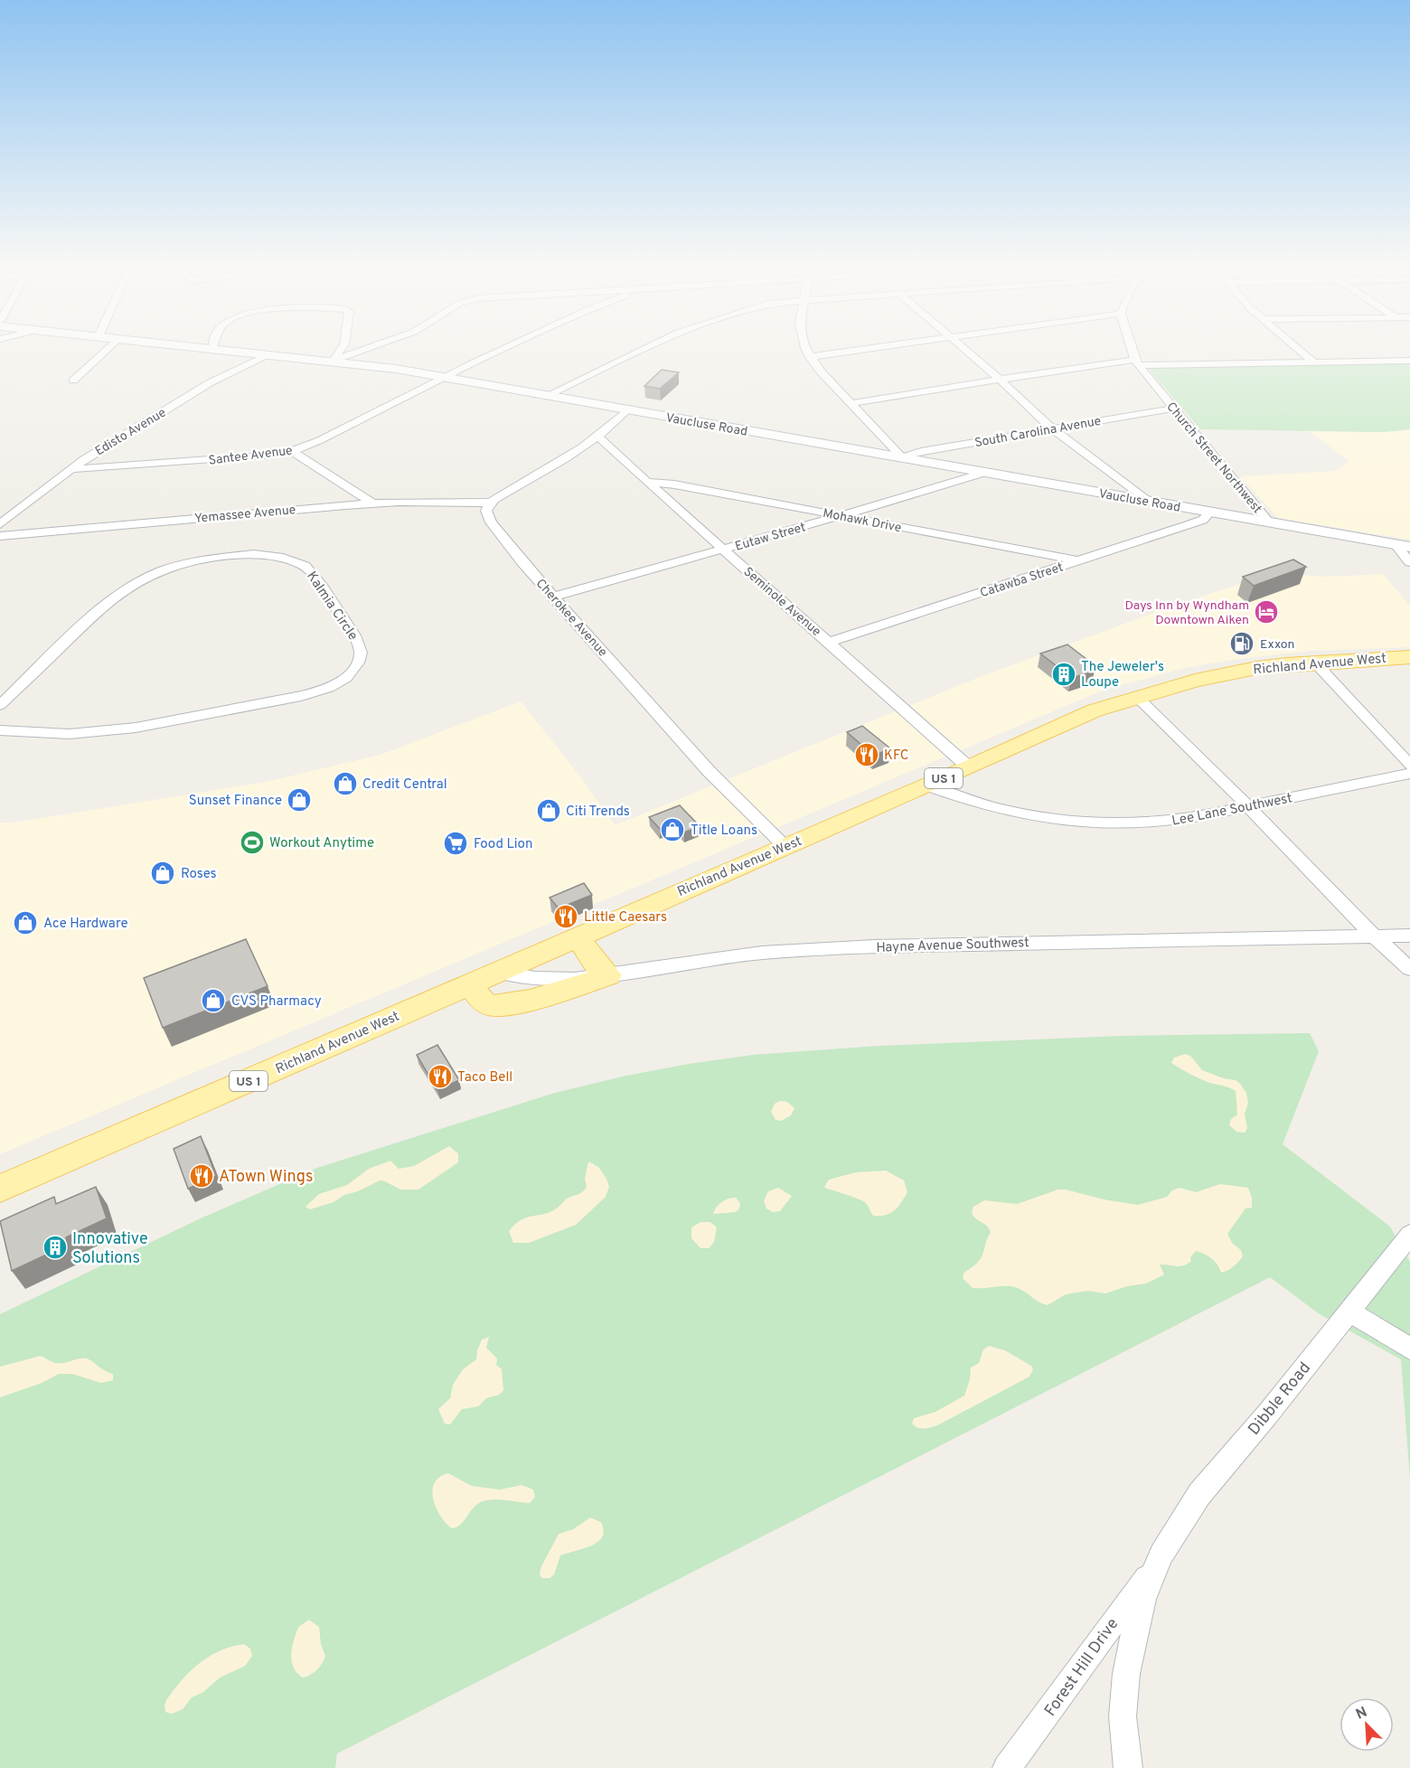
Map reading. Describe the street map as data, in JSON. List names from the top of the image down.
{
  "streets": {
    "main road": ["Richland Avenue West", "US 1"],
    "street": [
      "Vaucluse Road",
      "Edisto Avenue",
      "South Carolina Avenue",
      "Santee Avenue",
      "Church Street Northwest",
      "Yemassee Avenue",
      "Mohawk Drive",
      "Eutaw Street",
      "Catawba Street",
      "Seminole Avenue",
      "Kalmia Circle",
      "Cherokee Avenue",
      "Lee Lane Southwest",
      "Hayne Avenue Southwest",
      "Dibble Road",
      "Forest Hill Drive"
    ]
  },
  "crossings": [
    ["Vaucluse Road", "Edisto Avenue"],
    ["Vaucluse Road", "South Carolina Avenue"],
    ["Vaucluse Road", "Santee Avenue"],
    ["Vaucluse Road", "Church Street Northwest"],
    ["Vaucluse Road", "Eutaw Street"],
    ["Vaucluse Road", "Catawba Street"],
    ["Edisto Avenue", "Santee Avenue"],
    ["South Carolina Avenue", "Church Street Northwest"],
    ["Yemassee Avenue", "Cherokee Avenue"],
    ["Mohawk Drive", "Eutaw Street"],
    ["Mohawk Drive", "Catawba Street"],
    ["Mohawk Drive", "Seminole Avenue"],
    ["Eutaw Street", "Seminole Avenue"],
    ["Eutaw Street", "Cherokee Avenue"],
    ["Catawba Street", "Seminole Avenue"],
    ["Seminole Avenue", "Richland Avenue West"],
    ["Cherokee Avenue", "Richland Avenue West"],
    ["Richland Avenue West", "Lee Lane Southwest"],
    ["Richland Avenue West", "Hayne Avenue Southwest"],
    ["Dibble Road", "Forest Hill Drive"]
  ],
  "places": {
    "hotel": ["Days Inn by Wyndham Downtown Aiken"],
    "fuel station": ["Exxon"],
    "building": ["The Jeweler's Loupe", "Innovative Solutions"],
    "restaurant": [
      "KFC",
      "Little Caesars",
      "Taco Bell",
      "ATown Wings"
    ],
    "shop": [
      "Credit Central",
      "Sunset Finance",
      "Citi Trends",
      "Title Loans",
      "Roses",
      "Ace Hardware",
      "CVS Pharmacy"
    ],
    "sports": ["Workout Anytime"],
    "supermarket": ["Food Lion"]
  },
  "north": "top left"
}
